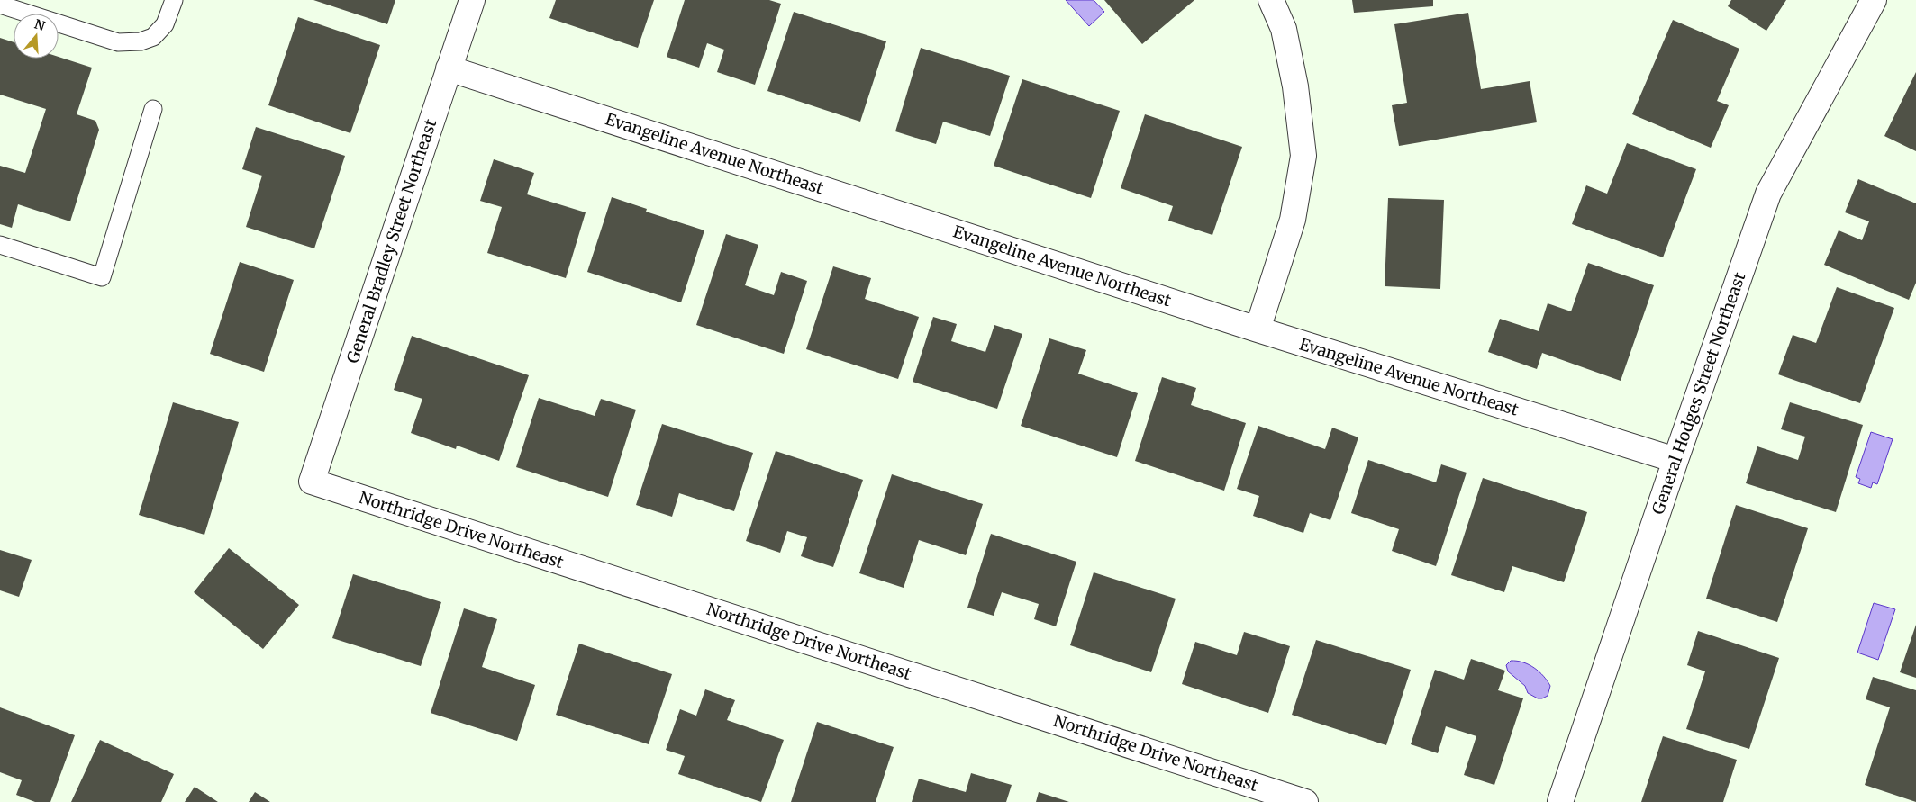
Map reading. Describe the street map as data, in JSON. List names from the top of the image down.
{
  "streets": {
    "street": [
      "Evangeline Avenue Northeast",
      "General Bradley Street Northeast",
      "General Hodges Street Northeast",
      "Northridge Drive Northeast"
    ]
  },
  "crossings": [
    ["Evangeline Avenue Northeast", "General Bradley Street Northeast"],
    ["Evangeline Avenue Northeast", "General Hodges Street Northeast"],
    ["General Bradley Street Northeast", "Northridge Drive Northeast"]
  ],
  "north": "top"
}
